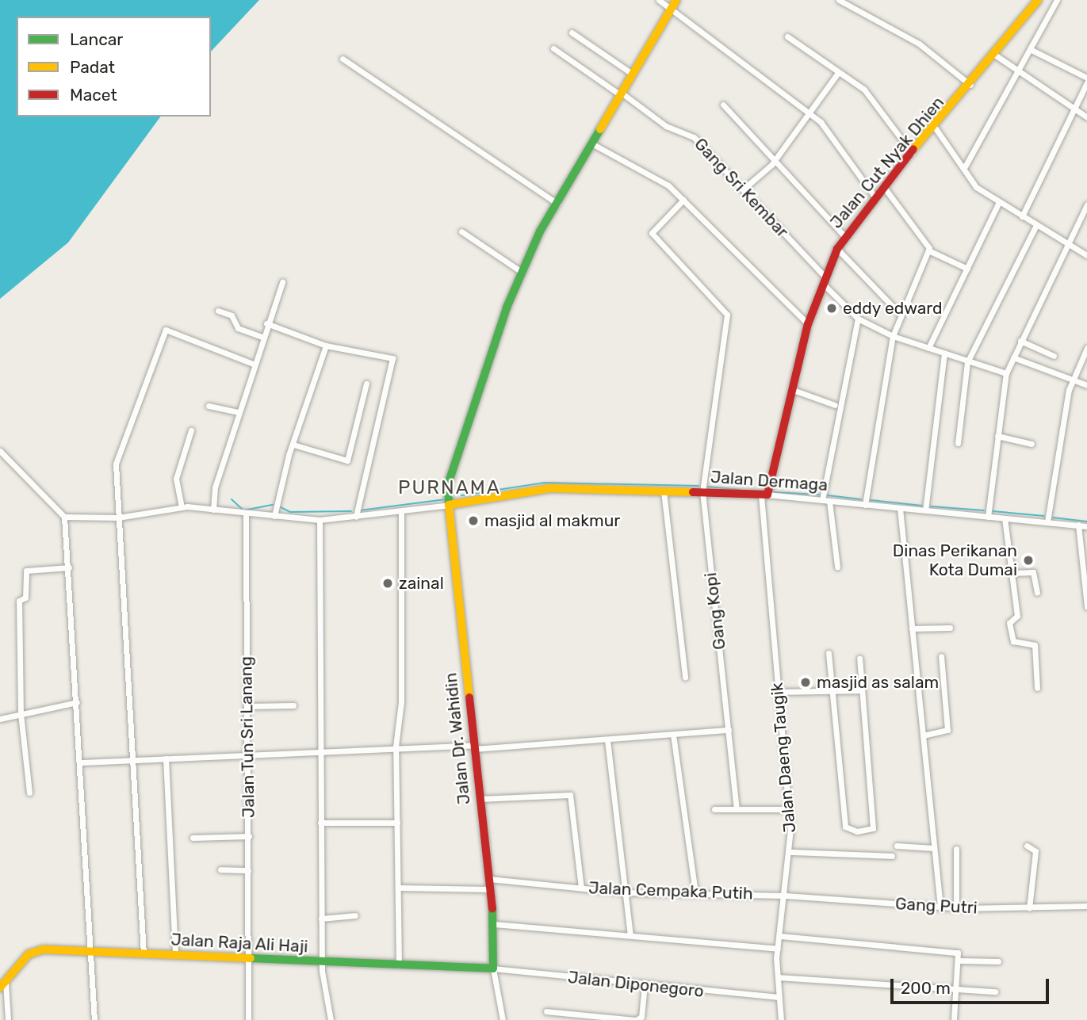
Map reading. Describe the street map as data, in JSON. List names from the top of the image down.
{
  "streets": {
    "main road": [
      "Jalan Cut Nyak Dhien",
      "Jalan Dermaga",
      "Jalan Dr. Wahidin",
      "Jalan Raja Ali Haji"
    ],
    "street": [
      "Gang Sri Kembar",
      "Gang Kopi",
      "Jalan Tun Sri Lanang",
      "Jalan Daeng Taugik",
      "Jalan Cempaka Putih",
      "Gang Putri",
      "Jalan Diponegoro"
    ]
  },
  "crossings": [
    ["Jalan Cut Nyak Dhien", "Gang Sri Kembar"],
    ["Jalan Cut Nyak Dhien", "Jalan Dermaga"],
    ["Jalan Cut Nyak Dhien", "Jalan Daeng Taugik"],
    ["Gang Sri Kembar", "Jalan Dr. Wahidin"],
    ["Jalan Dermaga", "Gang Kopi"],
    ["Jalan Dermaga", "Jalan Dr. Wahidin"],
    ["Jalan Dermaga", "Jalan Daeng Taugik"],
    ["Jalan Tun Sri Lanang", "Jalan Raja Ali Haji"],
    ["Jalan Dr. Wahidin", "Jalan Cempaka Putih"],
    ["Jalan Dr. Wahidin", "Jalan Raja Ali Haji"],
    ["Jalan Dr. Wahidin", "Jalan Diponegoro"],
    ["Jalan Daeng Taugik", "Jalan Cempaka Putih"],
    ["Jalan Daeng Taugik", "Gang Putri"],
    ["Jalan Daeng Taugik", "Jalan Diponegoro"],
    ["Jalan Cempaka Putih", "Gang Putri"],
    ["Jalan Raja Ali Haji", "Jalan Diponegoro"]
  ],
  "districts": ["PURNAMA"],
  "places": [
    "eddy edward",
    "masjid al makmur",
    "Dinas Perikanan Kota Dumai",
    "zainal",
    "masjid as salam"
  ],
  "legend": ["Lancar", "Padat", "Macet"],
  "scale_bar": "200 m"
}
